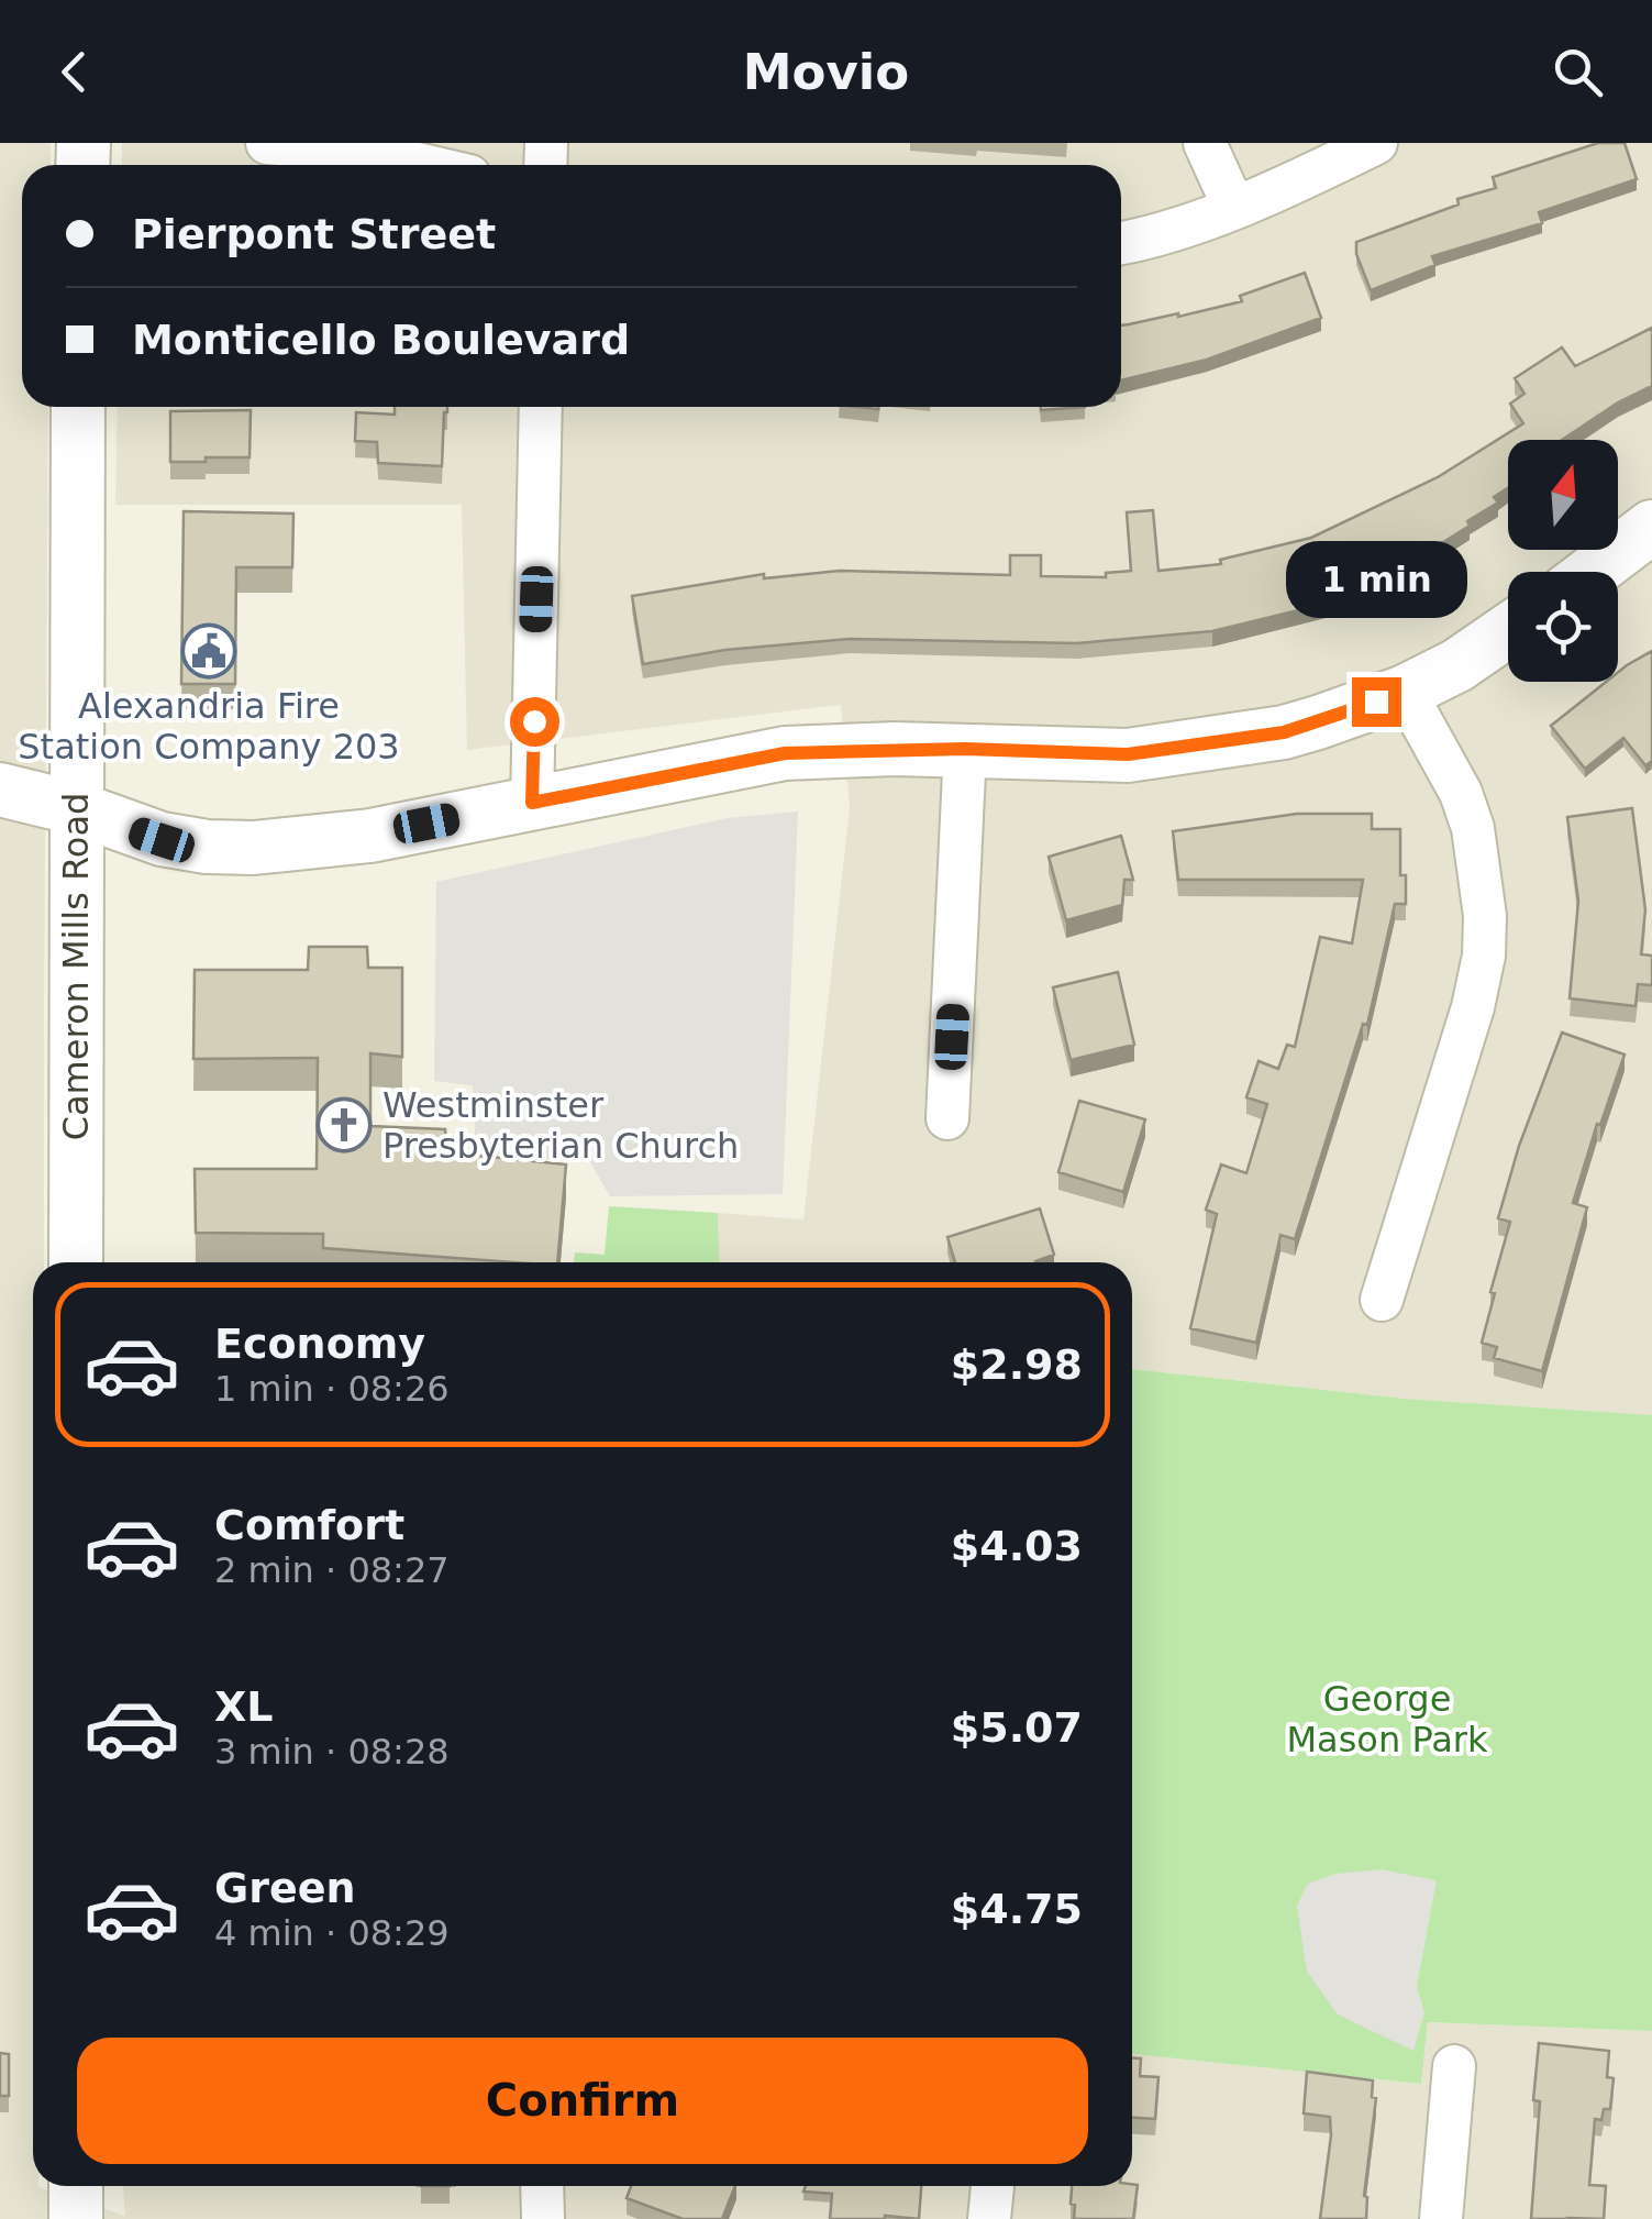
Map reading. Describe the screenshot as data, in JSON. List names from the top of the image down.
{
  "streets": {
    "street": ["Cameron Mills Road"]
  },
  "parks": ["George Mason Park"],
  "places": {
    "public building": ["Alexandria Fire Station Company 203"],
    "church": ["Westminster Presbyterian Church"]
  },
  "north": "top",
  "page": {
    "header": "Movio",
    "banner": ["Pierpont Street", "Monticello Boulevard"],
    "bubble": "1 min",
    "list": [
      {
        "name": "Economy",
        "note": "1 min · 08:26",
        "value": "$2.98"
      },
      {
        "name": "Comfort",
        "note": "2 min · 08:27",
        "value": "$4.03"
      },
      {
        "name": "XL",
        "note": "3 min · 08:28",
        "value": "$5.07"
      },
      {
        "name": "Green",
        "note": "4 min · 08:29",
        "value": "$4.75"
      }
    ],
    "buttons": "Confirm"
  }
}
